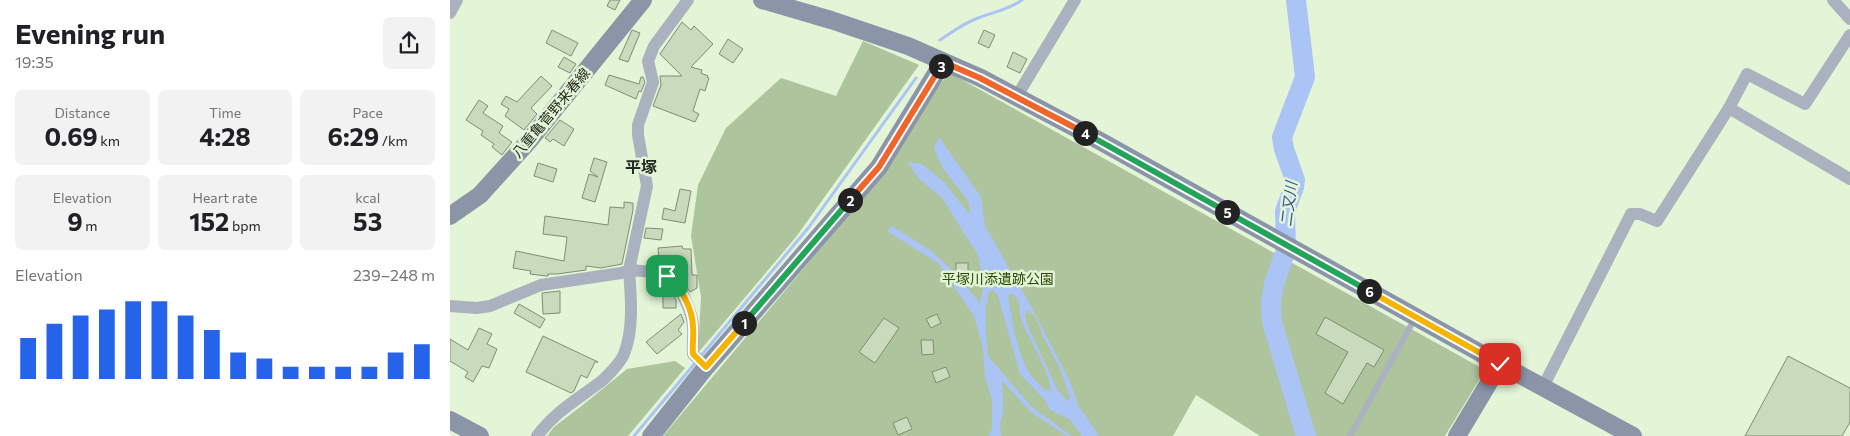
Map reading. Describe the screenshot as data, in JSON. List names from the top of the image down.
{
  "streets": {
    "street": ["八重亀菅野来春線"]
  },
  "districts": ["平塚"],
  "water": ["二又川"],
  "parks": ["平塚川添遺跡公園"],
  "page": {
    "heading": ["Evening run", "19:35"],
    "pins": [
      "3",
      "4",
      "2",
      "5",
      "6",
      "1"
    ],
    "stats": [
      ["Distance", "0.69 km"],
      ["Time", "4:28"],
      ["Pace", "6:29 /km"],
      ["Elevation", "9 m"],
      ["Heart rate", "152 bpm"],
      ["kcal", "53"]
    ],
    "chart": ["Elevation", "239–248 m"]
  }
}
